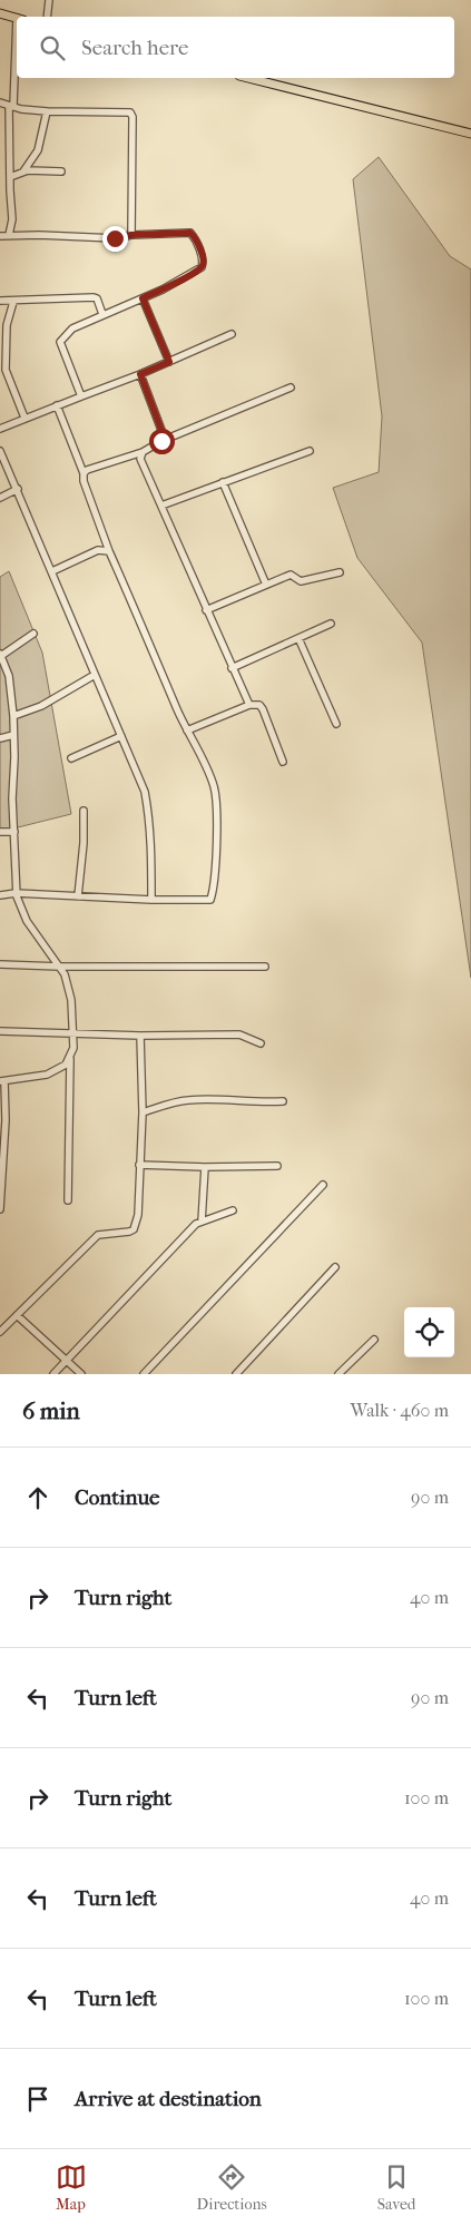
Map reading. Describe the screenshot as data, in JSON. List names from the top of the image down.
{
  "page": {
    "search": "Search here",
    "heading": ["6 min", "Walk · 460 m"],
    "list": [
      ["Continue", "90 m"],
      ["Turn right", "40 m"],
      ["Turn left", "90 m"],
      ["Turn right", "100 m"],
      ["Turn left", "40 m"],
      ["Turn left", "100 m"],
      "Arrive at destination"
    ],
    "nav": ["Map", "Directions", "Saved"]
  }
}
